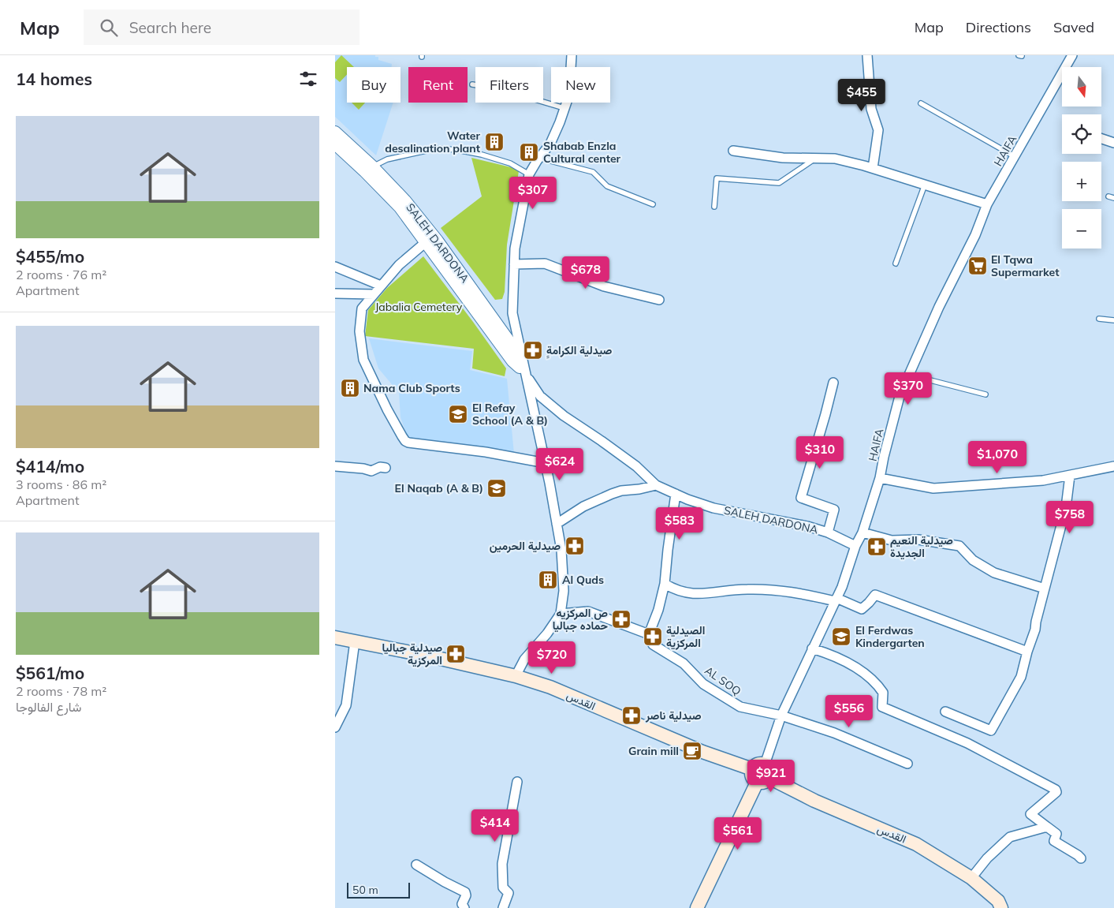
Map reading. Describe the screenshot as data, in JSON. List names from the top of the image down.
{
  "streets": {
    "main road": ["القدس"],
    "street": ["HAIFA", "SALEH DARDONA", "AL SOQ"]
  },
  "crossings": [
    ["HAIFA", "SALEH DARDONA"],
    ["HAIFA", "AL SOQ"],
    ["HAIFA", "القدس"]
  ],
  "parks": ["Jabalia Cemetery"],
  "places": {
    "building": [
      "Water desalination plant",
      "Shabab Enzla Cultural center",
      "Nama Club Sports",
      "Al Quds"
    ],
    "supermarket": ["El Tqwa Supermarket"],
    "pharmacy": [
      "ِِصيدلية الكرامة",
      "صيدلية الحرمين",
      "صيدلية النعيم الجديدة",
      "ص المركزيه حماده جباليا",
      "الصيدلية المركزية",
      "صيدلية جباليا المركزية",
      "صيدلية ناصر"
    ],
    "school or university": ["El Refay School (A & B)", "El Naqab (A & B)", "El Ferdwas Kindergarten"],
    "cafe": ["Grain mill"]
  },
  "scale_bar": "50 m",
  "north": "bottom",
  "page": {
    "header": "Map",
    "search": "Search here",
    "nav": ["Map", "Directions", "Saved"],
    "heading": "14 homes",
    "map_buttons": ["+", "−"],
    "chip": [
      "Buy",
      "Rent",
      "Filters",
      "New"
    ],
    "price": [
      "$455",
      "$307",
      "$678",
      "$370",
      "$310",
      "$1,070",
      "$624",
      "$758",
      "$583",
      "$720",
      "$556",
      "$921",
      "$414",
      "$561"
    ],
    "list": [
      {
        "name": "$455/mo",
        "note": "2 rooms · 76 m² · Apartment"
      },
      {
        "name": "$414/mo",
        "note": "3 rooms · 86 m² · Apartment"
      },
      {
        "name": "$561/mo",
        "note": "2 rooms · 78 m² · شارع الفالوجا"
      }
    ],
    "scale": "50 m"
  }
}
